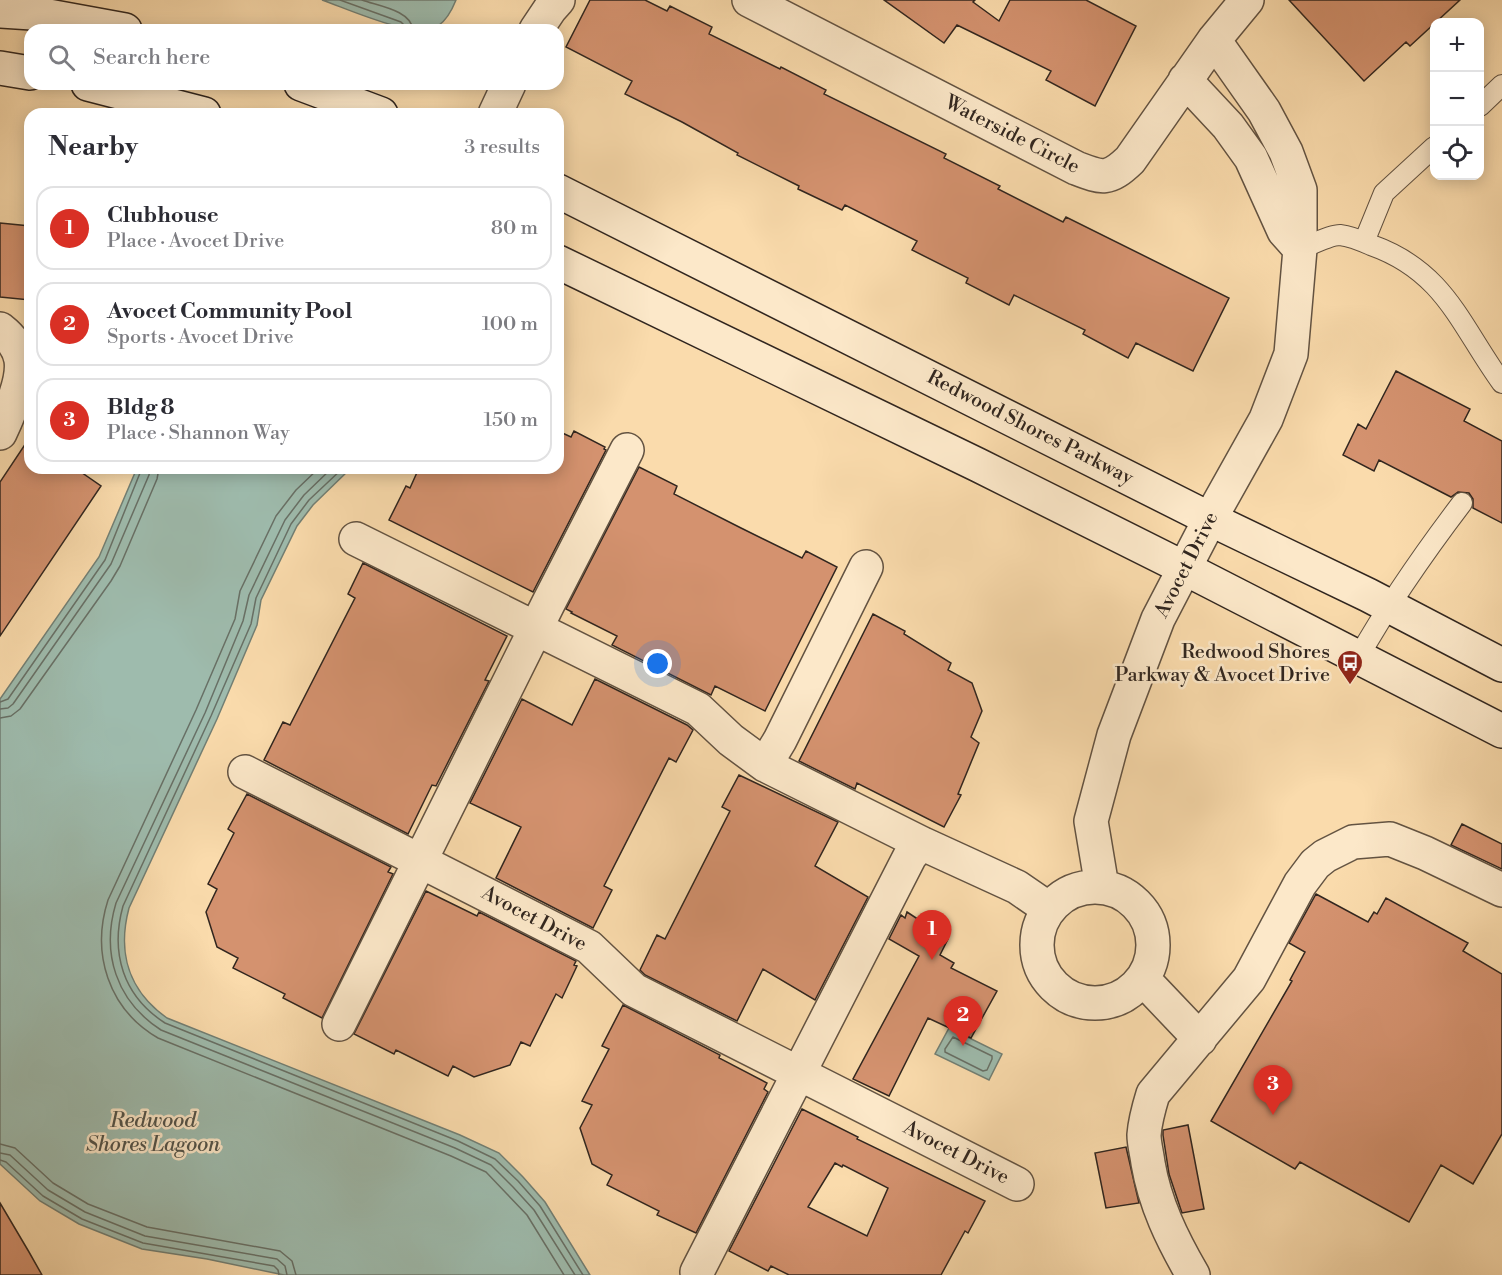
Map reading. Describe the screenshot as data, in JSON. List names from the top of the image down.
{
  "streets": {
    "street": ["Waterside Circle", "Redwood Shores Parkway", "Avocet Drive"]
  },
  "crossings": [
    ["Waterside Circle", "Avocet Drive"],
    ["Redwood Shores Parkway", "Avocet Drive"]
  ],
  "water": ["Redwood Shores Lagoon"],
  "places": {
    "bus stop": ["Redwood Shores Parkway & Avocet Drive"]
  },
  "page": {
    "map_buttons": ["+", "−"],
    "search": "Search here",
    "heading": ["Nearby", "3 results"],
    "list": [
      {
        "mark": "1",
        "name": "Clubhouse",
        "note": "Place · Avocet Drive",
        "value": "80 m"
      },
      {
        "mark": "2",
        "name": "Avocet Community Pool",
        "note": "Sports · Avocet Drive",
        "value": "100 m"
      },
      {
        "mark": "3",
        "name": "Bldg 8",
        "note": "Place · Shannon Way",
        "value": "150 m"
      }
    ],
    "pins": ["1", "2", "3"]
  }
}
